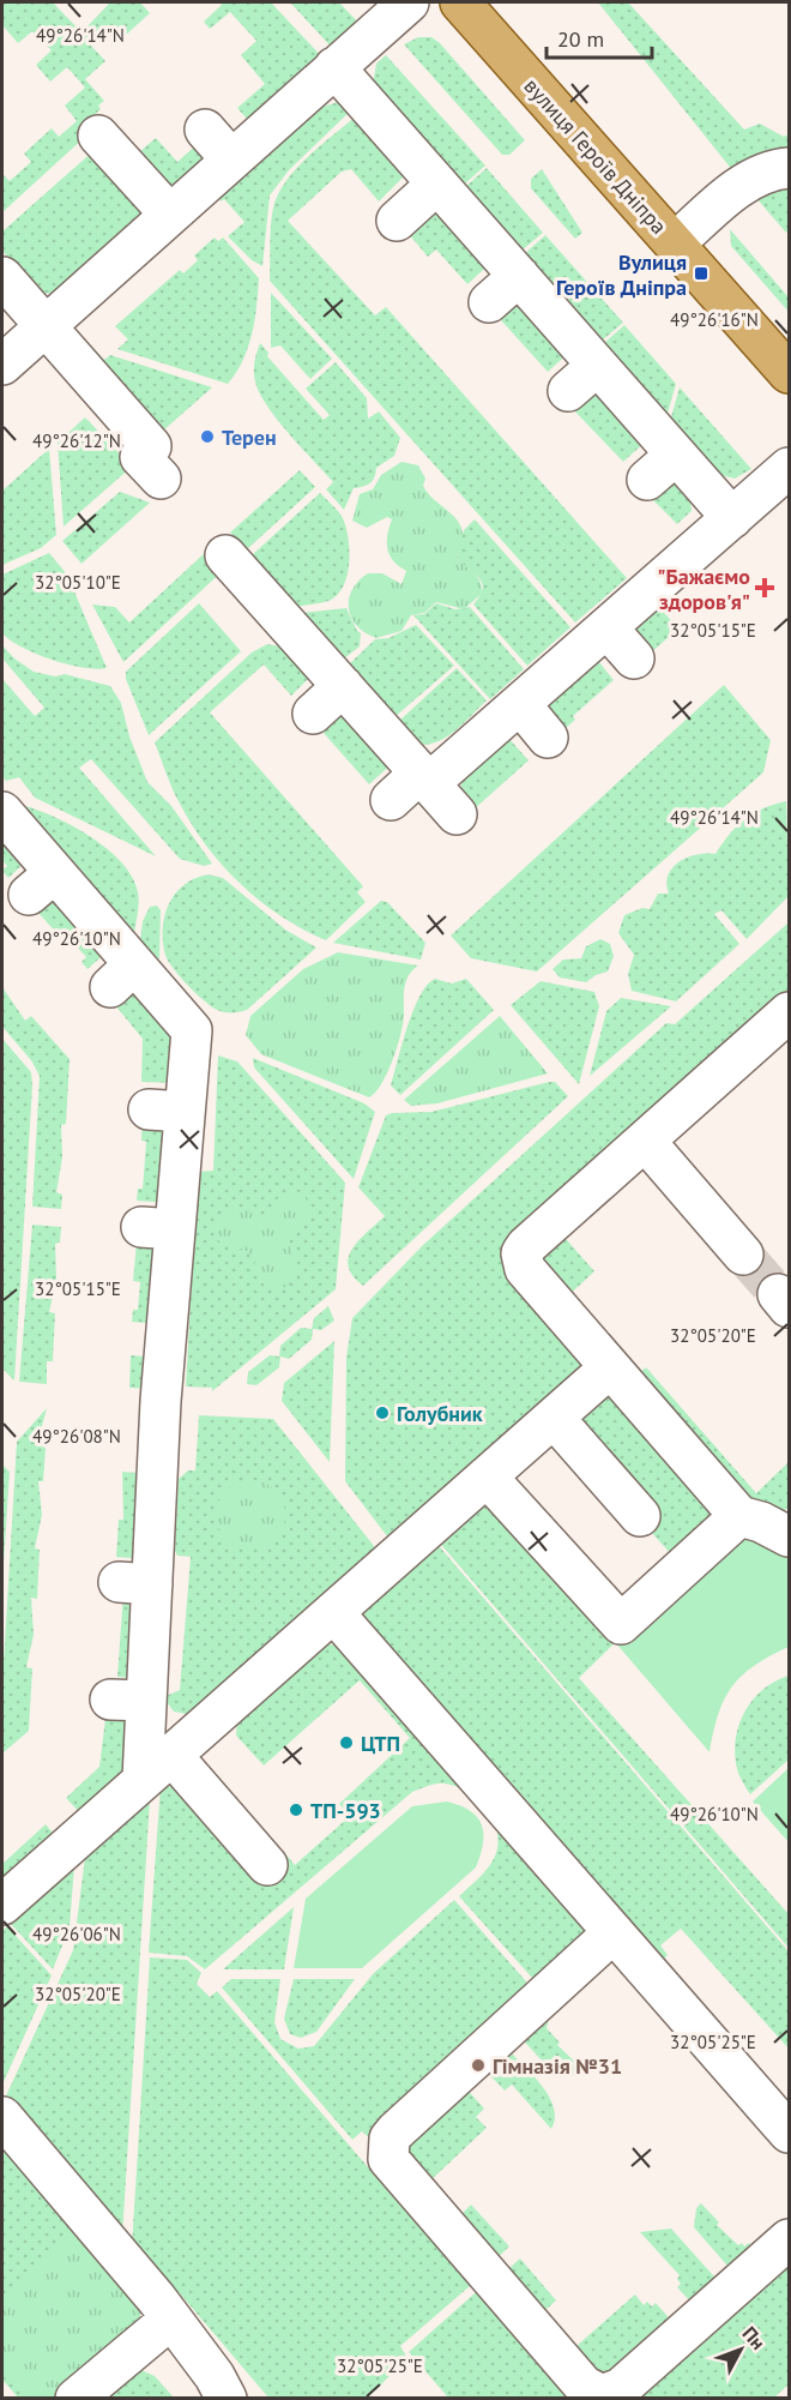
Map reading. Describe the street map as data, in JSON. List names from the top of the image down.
{
  "streets": {
    "main road": ["вулиця Героїв Дніпра"]
  },
  "places": {
    "transit": ["Вулиця Героїв Дніпра"],
    "other": [
      "Терен",
      "Голубник",
      "ЦТП",
      "ТП-593",
      "Гімназія №31"
    ],
    "health": ["\"Бажаємо здоров'я\""]
  },
  "scale_bar": "20 m",
  "north": "top right",
  "coordinates": [
    "49°26'14\"N",
    "49°26'16\"N",
    "49°26'12\"N",
    "32°05'10\"E",
    "32°05'15\"E",
    "49°26'10\"N",
    "32°05'20\"E",
    "49°26'08\"N",
    "49°26'06\"N",
    "32°05'25\"E"
  ]
}
